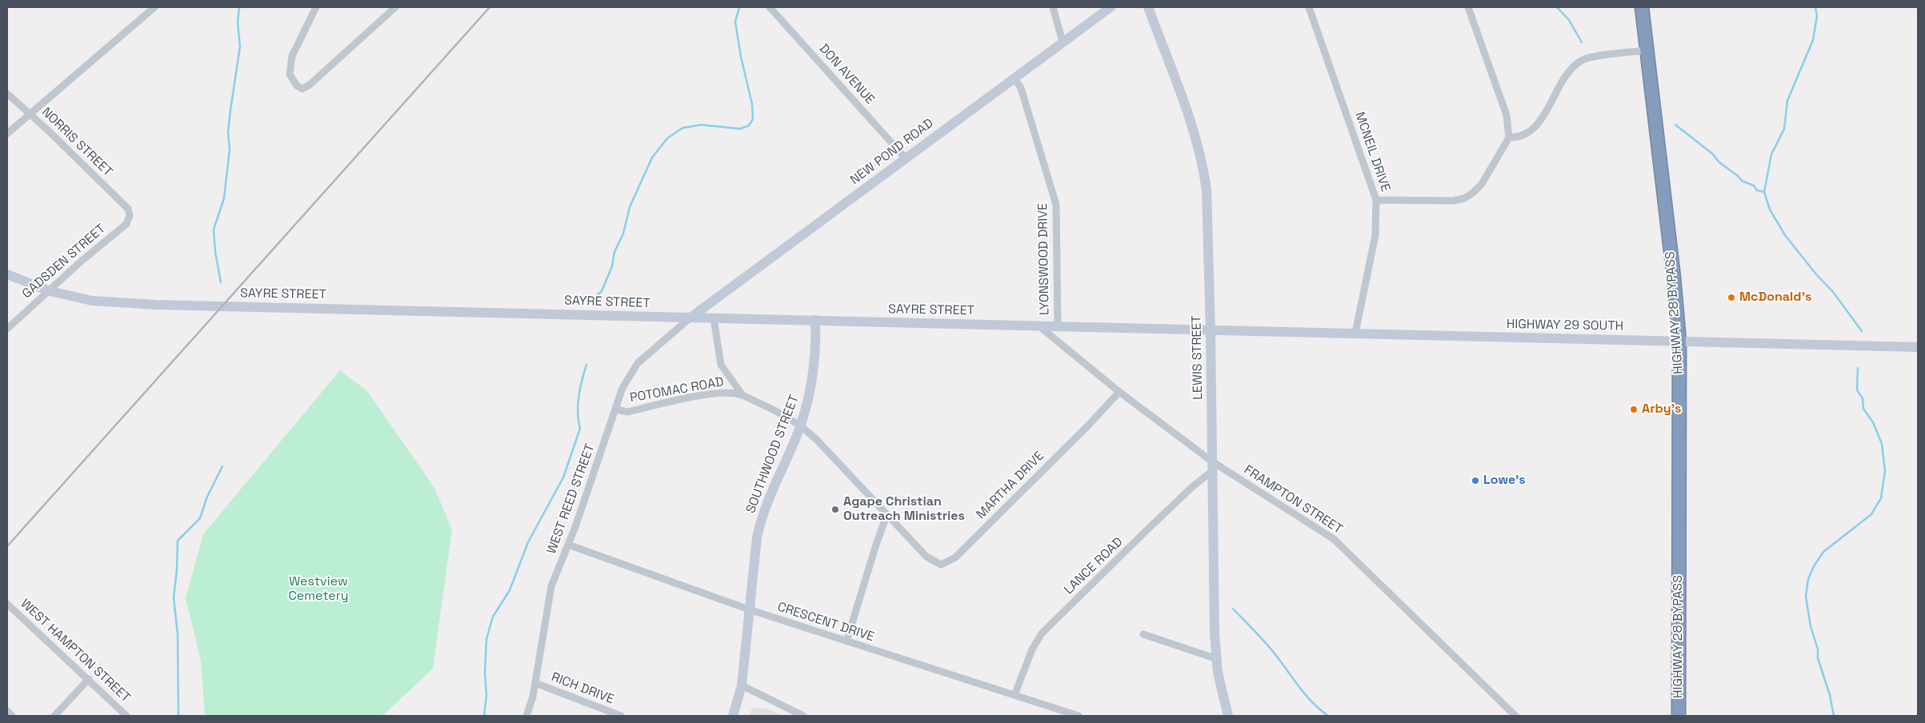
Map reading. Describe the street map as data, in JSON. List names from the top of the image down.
{
  "streets": {
    "highway": ["HIGHWAY 28 BYPASS"],
    "main road": [
      "NEW POND ROAD",
      "SAYRE STREET",
      "HIGHWAY 29 SOUTH",
      "LEWIS STREET",
      "SOUTHWOOD STREET"
    ],
    "street": [
      "DON AVENUE",
      "NORRIS STREET",
      "MCNEIL DRIVE",
      "LYONSWOOD DRIVE",
      "GADSDEN STREET",
      "POTOMAC ROAD",
      "MARTHA DRIVE",
      "WEST REED STREET",
      "FRAMPTON STREET",
      "LANCE ROAD",
      "CRESCENT DRIVE",
      "WEST HAMPTON STREET",
      "RICH DRIVE"
    ]
  },
  "crossings": [
    ["DON AVENUE", "NEW POND ROAD"],
    ["NORRIS STREET", "GADSDEN STREET"],
    ["NEW POND ROAD", "LYONSWOOD DRIVE"],
    ["NEW POND ROAD", "SAYRE STREET"],
    ["NEW POND ROAD", "WEST REED STREET"],
    ["MCNEIL DRIVE", "HIGHWAY 29 SOUTH"],
    ["LYONSWOOD DRIVE", "SAYRE STREET"],
    ["GADSDEN STREET", "SAYRE STREET"],
    ["SAYRE STREET", "HIGHWAY 29 SOUTH"],
    ["SAYRE STREET", "LEWIS STREET"],
    ["SAYRE STREET", "SOUTHWOOD STREET"],
    ["SAYRE STREET", "WEST REED STREET"],
    ["SAYRE STREET", "FRAMPTON STREET"],
    ["HIGHWAY 28 BYPASS", "HIGHWAY 29 SOUTH"],
    ["HIGHWAY 29 SOUTH", "LEWIS STREET"],
    ["LEWIS STREET", "FRAMPTON STREET"],
    ["LEWIS STREET", "LANCE ROAD"],
    ["POTOMAC ROAD", "MARTHA DRIVE"],
    ["POTOMAC ROAD", "WEST REED STREET"],
    ["SOUTHWOOD STREET", "MARTHA DRIVE"],
    ["SOUTHWOOD STREET", "CRESCENT DRIVE"],
    ["MARTHA DRIVE", "FRAMPTON STREET"],
    ["WEST REED STREET", "CRESCENT DRIVE"],
    ["WEST REED STREET", "RICH DRIVE"],
    ["FRAMPTON STREET", "LANCE ROAD"],
    ["LANCE ROAD", "CRESCENT DRIVE"]
  ],
  "parks": ["Westview Cemetery"],
  "places": [
    "McDonald's",
    "Arby's",
    "Lowe's",
    "Agape Christian Outreach Ministries"
  ]
}
